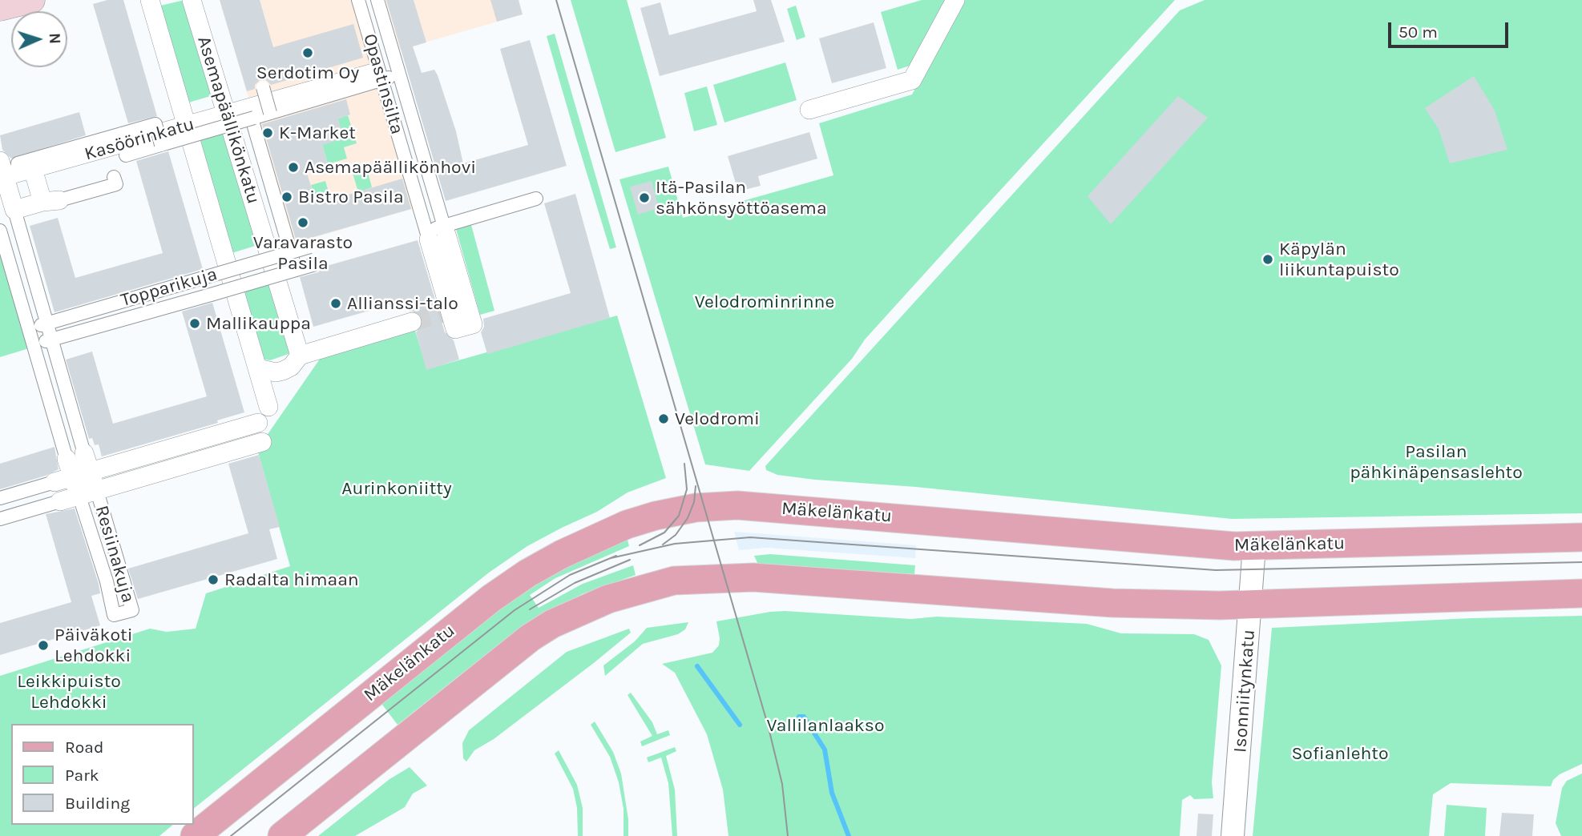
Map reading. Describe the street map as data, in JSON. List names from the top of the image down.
{
  "streets": {
    "main road": ["Mäkelänkatu"],
    "street": [
      "Opastinsilta",
      "Asemapäällikönkatu",
      "Kasöörinkatu",
      "Topparikuja",
      "Resiinakuja",
      "Isonniitynkatu"
    ]
  },
  "crossings": [
    ["Opastinsilta", "Kasöörinkatu"],
    ["Asemapäällikönkatu", "Kasöörinkatu"],
    ["Kasöörinkatu", "Resiinakuja"],
    ["Topparikuja", "Resiinakuja"],
    ["Mäkelänkatu", "Isonniitynkatu"]
  ],
  "parks": [
    "Velodrominrinne",
    "Pasilan pähkinäpensaslehto",
    "Aurinkoniitty",
    "Leikkipuisto Lehdokki",
    "Vallilanlaakso",
    "Sofianlehto"
  ],
  "places": [
    "Serdotim Oy",
    "K-Market",
    "Asemapäällikönhovi",
    "Bistro Pasila",
    "Itä-Pasilan sähkönsyöttöasema",
    "Varavarasto Pasila",
    "Käpylän liikuntapuisto",
    "Allianssi-talo",
    "Mallikauppa",
    "Velodromi",
    "Radalta himaan",
    "Päiväkoti Lehdokki"
  ],
  "legend": ["Road", "Park", "Building"],
  "scale_bar": "50 m",
  "north": "right"
}
